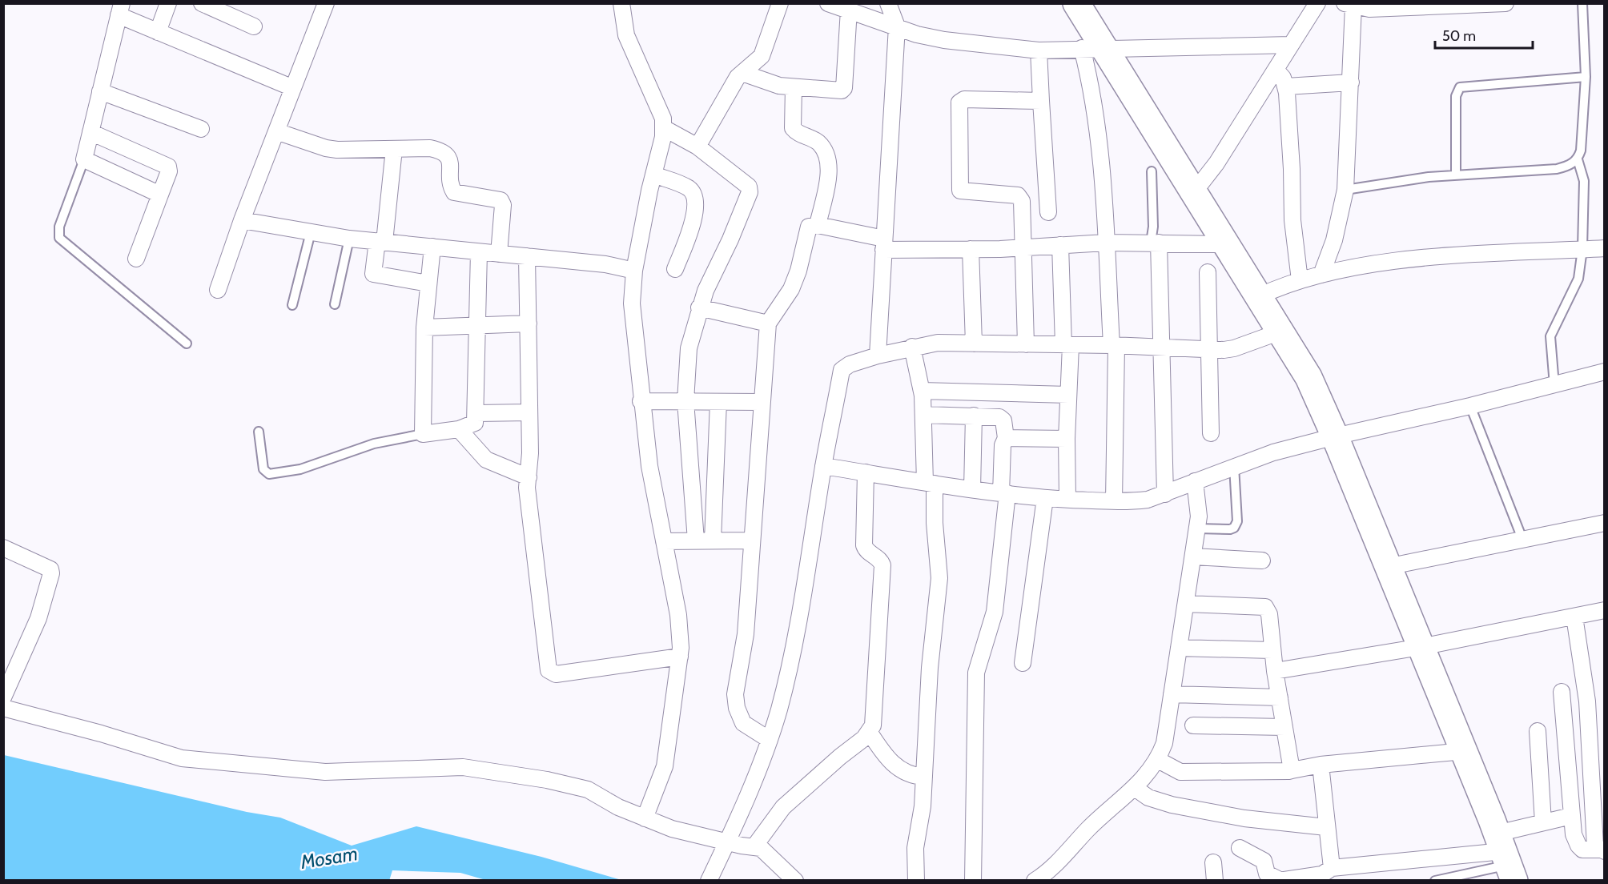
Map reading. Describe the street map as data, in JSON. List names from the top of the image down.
{
  "water": ["Mosam"],
  "scale_bar": "50 m"
}
